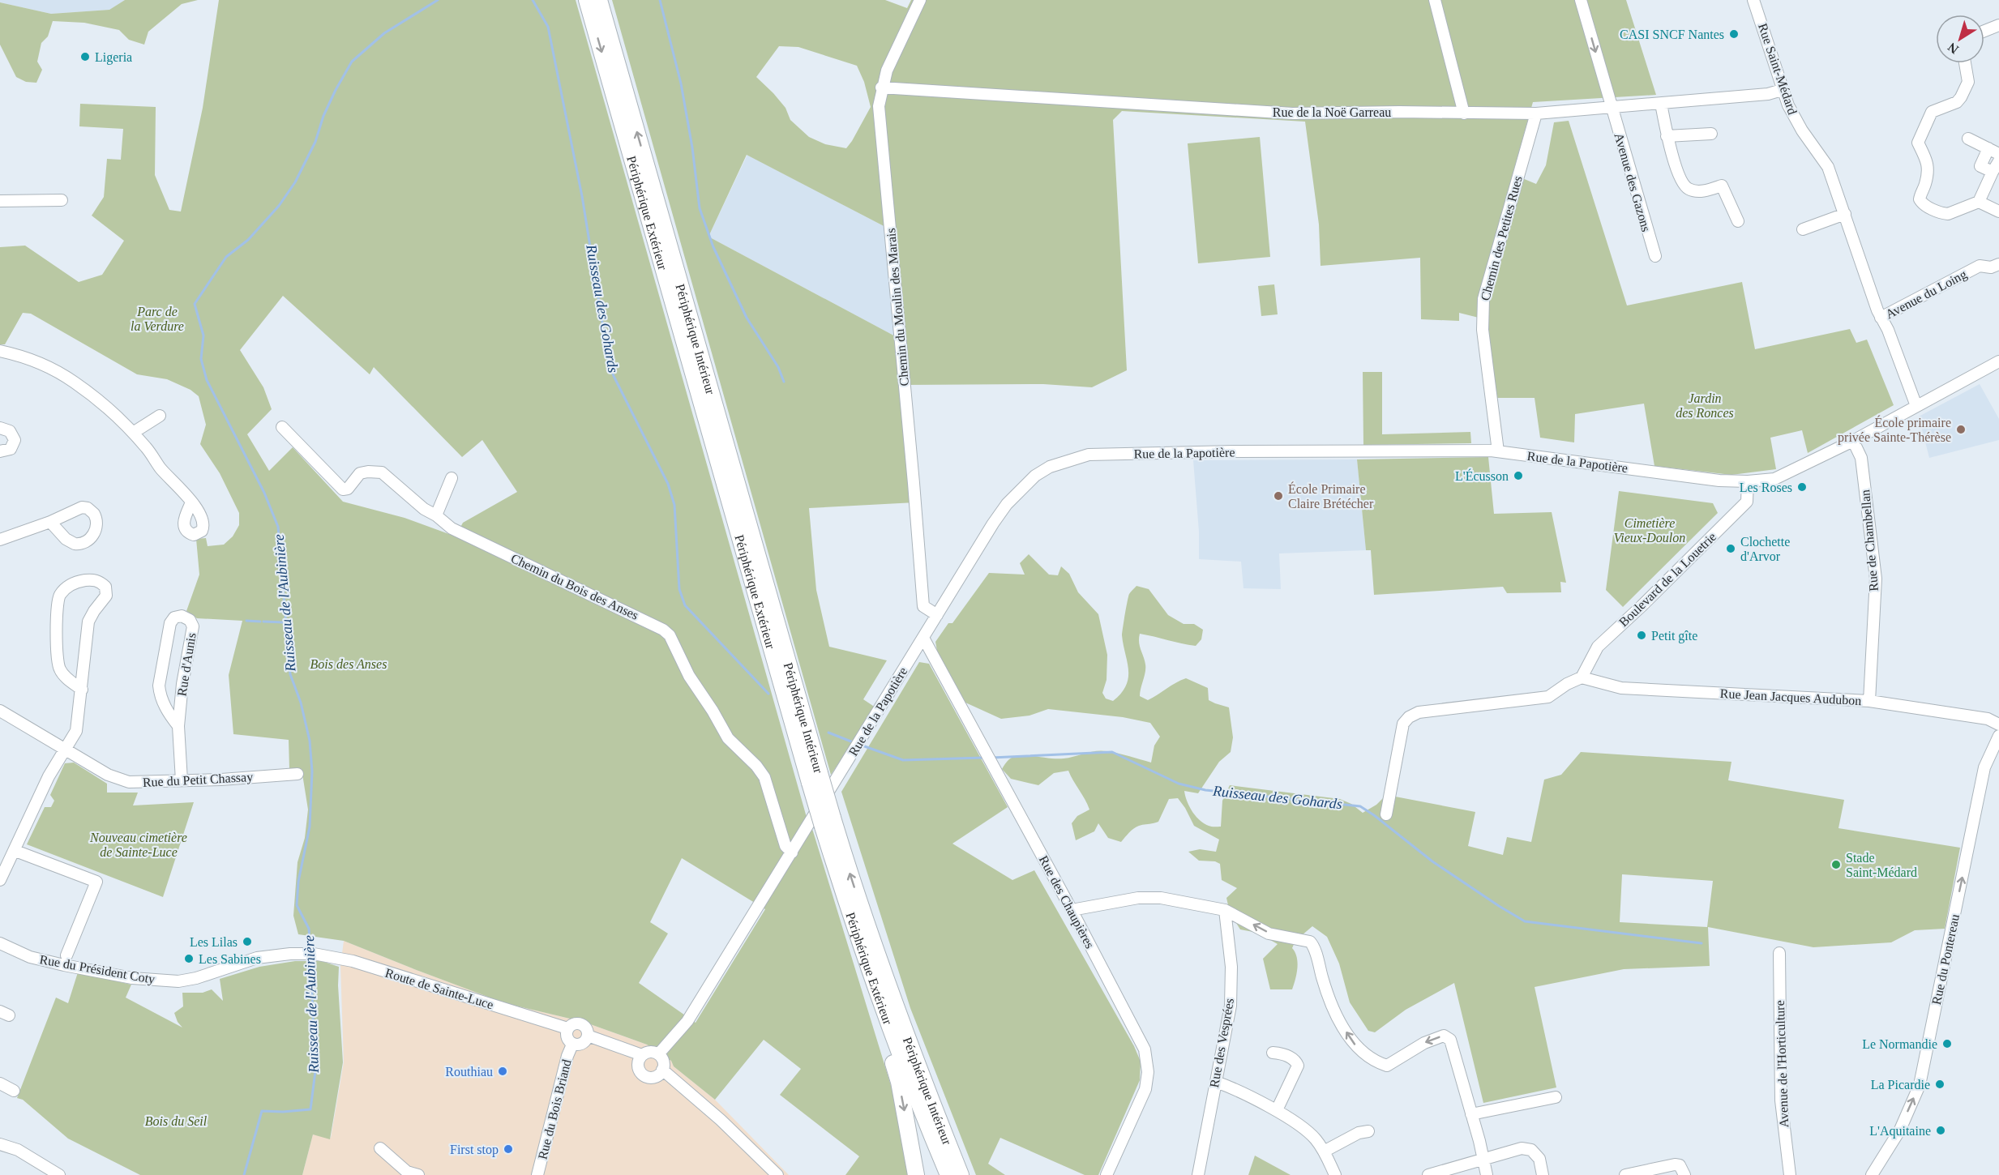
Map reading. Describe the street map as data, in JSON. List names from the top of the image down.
{
  "streets": {
    "highway": ["Périphérique Extérieur", "Périphérique Intérieur"],
    "street": [
      "Rue Saint-Médard",
      "Rue de la Noë Garreau",
      "Avenue des Gazons",
      "Chemin des Petites Rues",
      "Avenue du Loing",
      "Chemin du Moulin des Marais",
      "Rue de la Papotière",
      "Rue de Chambellan",
      "Boulevard de la Louetrie",
      "Chemin du Bois des Anses",
      "Rue d'Aunis",
      "Rue Jean Jacques Audubon",
      "Rue du Petit Chassay",
      "Rue des Chaupières",
      "Rue du Pontereau",
      "Rue du Président Coty",
      "Route de Sainte-Luce",
      "Rue des Vesprées",
      "Avenue de l'Horticulture",
      "Rue du Bois Briand"
    ]
  },
  "crossings": [
    ["Rue Saint-Médard", "Rue de la Noë Garreau"],
    ["Rue Saint-Médard", "Avenue du Loing"],
    ["Rue Saint-Médard", "Rue de la Papotière"],
    ["Rue de la Noë Garreau", "Avenue des Gazons"],
    ["Rue de la Noë Garreau", "Chemin des Petites Rues"],
    ["Rue de la Noë Garreau", "Chemin du Moulin des Marais"],
    ["Périphérique Extérieur", "Périphérique Intérieur"],
    ["Chemin des Petites Rues", "Rue de la Papotière"],
    ["Chemin du Moulin des Marais", "Rue de la Papotière"],
    ["Rue de la Papotière", "Rue de Chambellan"],
    ["Rue de la Papotière", "Boulevard de la Louetrie"],
    ["Rue de la Papotière", "Chemin du Bois des Anses"],
    ["Rue de la Papotière", "Rue des Chaupières"],
    ["Rue de Chambellan", "Rue Jean Jacques Audubon"],
    ["Boulevard de la Louetrie", "Rue Jean Jacques Audubon"],
    ["Rue d'Aunis", "Rue du Petit Chassay"],
    ["Rue du Président Coty", "Route de Sainte-Luce"],
    ["Route de Sainte-Luce", "Rue du Bois Briand"]
  ],
  "one_way": [
    "Avenue des Gazons",
    "Périphérique Extérieur",
    "Périphérique Intérieur",
    "Rue du Pontereau"
  ],
  "water": ["Ruisseau des Gohards", "Ruisseau de l'Aubinière"],
  "parks": [
    "Parc de la Verdure",
    "Jardin des Ronces",
    "Cimetière Vieux-Doulon",
    "Bois des Anses",
    "Nouveau cimetière de Sainte-Luce",
    "Bois du Seil"
  ],
  "places": [
    "CASI SNCF Nantes",
    "Ligeria",
    "École primaire privée Sainte-Thérèse",
    "L'Écusson",
    "Les Roses",
    "École Primaire Claire Brétécher",
    "Clochette d'Arvor",
    "Petit gîte",
    "Stade Saint-Médard",
    "Les Lilas",
    "Les Sabines",
    "Le Normandie",
    "Routhiau",
    "La Picardie",
    "L'Aquitaine",
    "First stop"
  ],
  "north": "bottom left"
}
